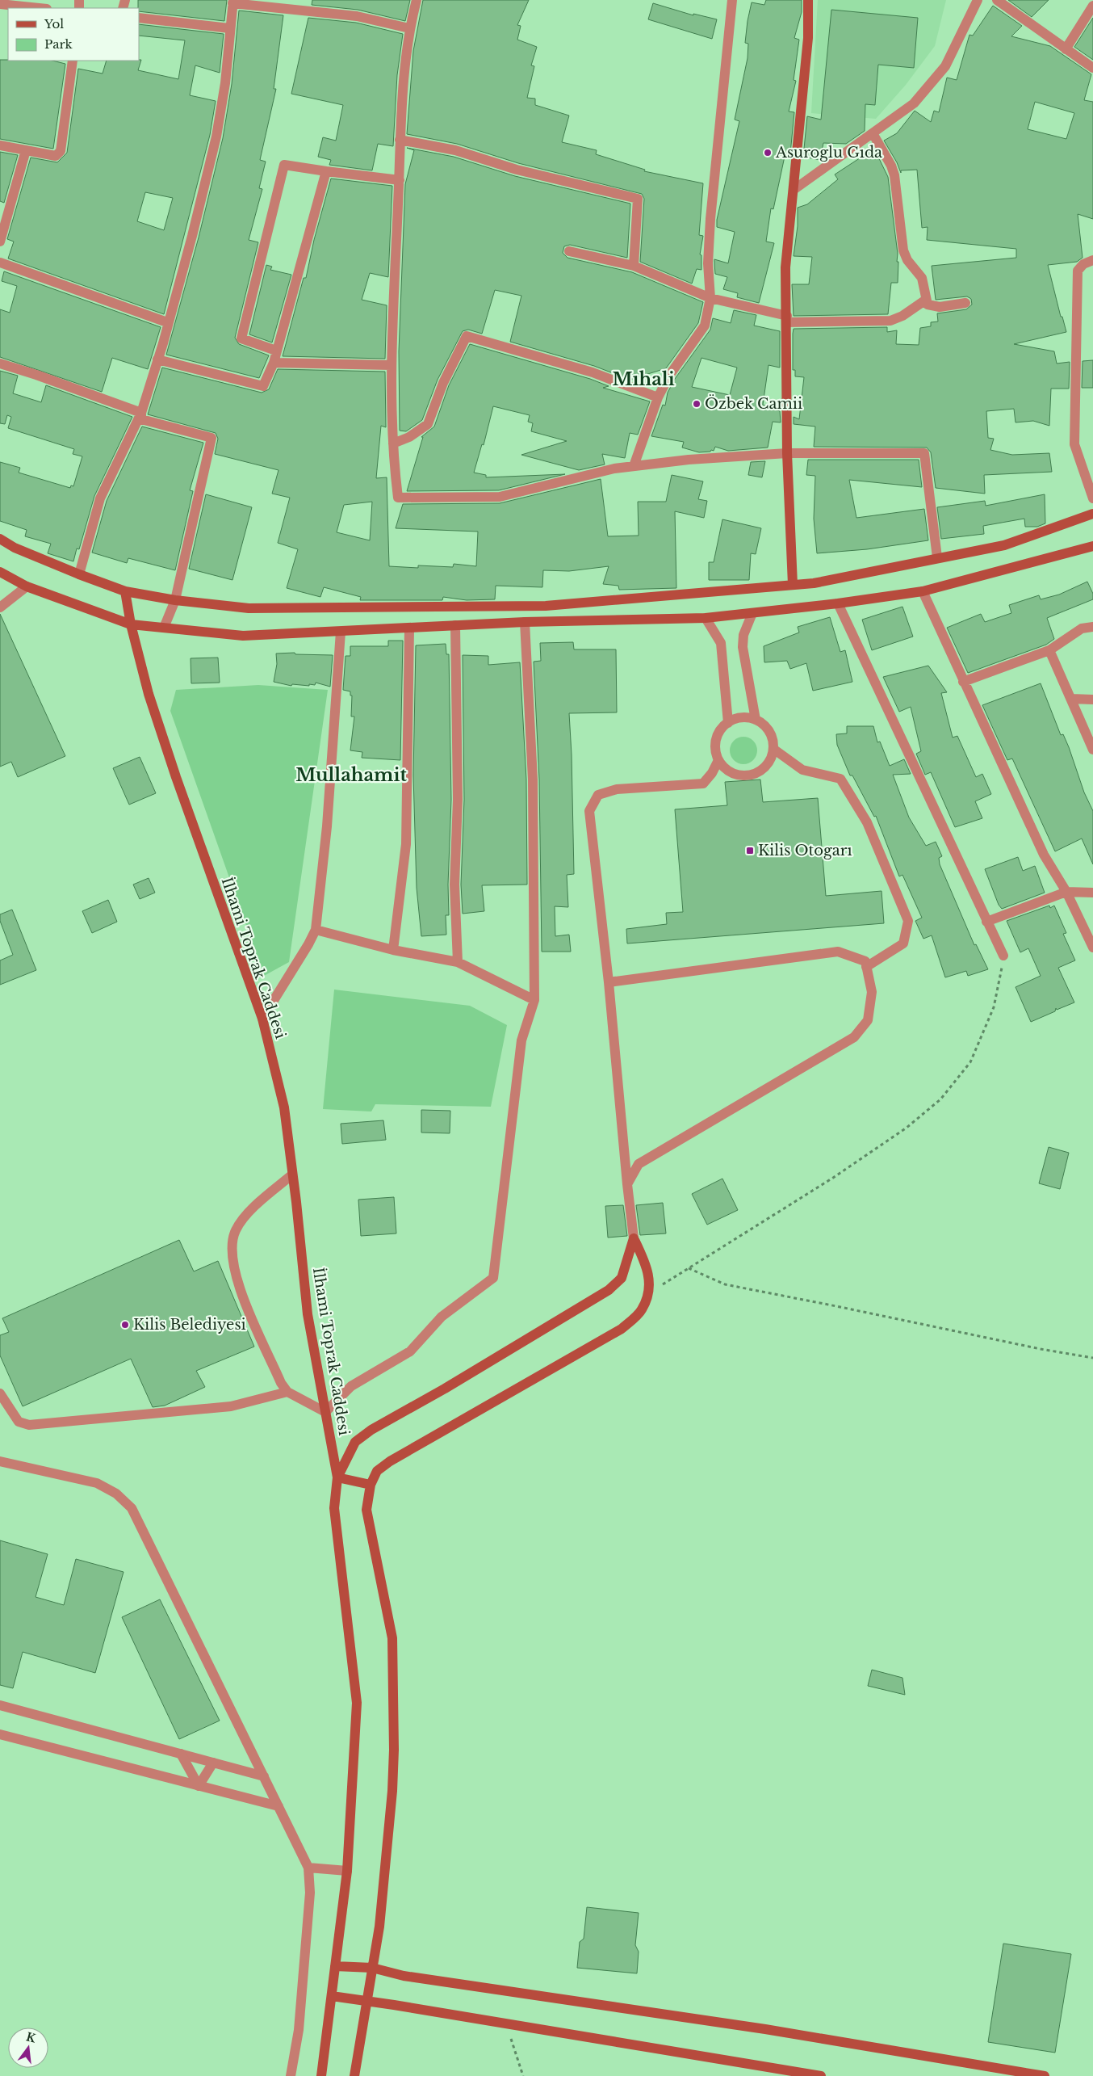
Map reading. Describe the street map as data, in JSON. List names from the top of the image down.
{
  "streets": {
    "street": ["İlhami Toprak Caddesi"]
  },
  "districts": ["Mıhali", "Mullahamit"],
  "places": {
    "other": ["Asuroglu Gıda", "Özbek Camii", "Kilis Belediyesi"],
    "transit": ["Kilis Otogarı"]
  },
  "legend": ["Yol", "Park"],
  "north": "top"
}
